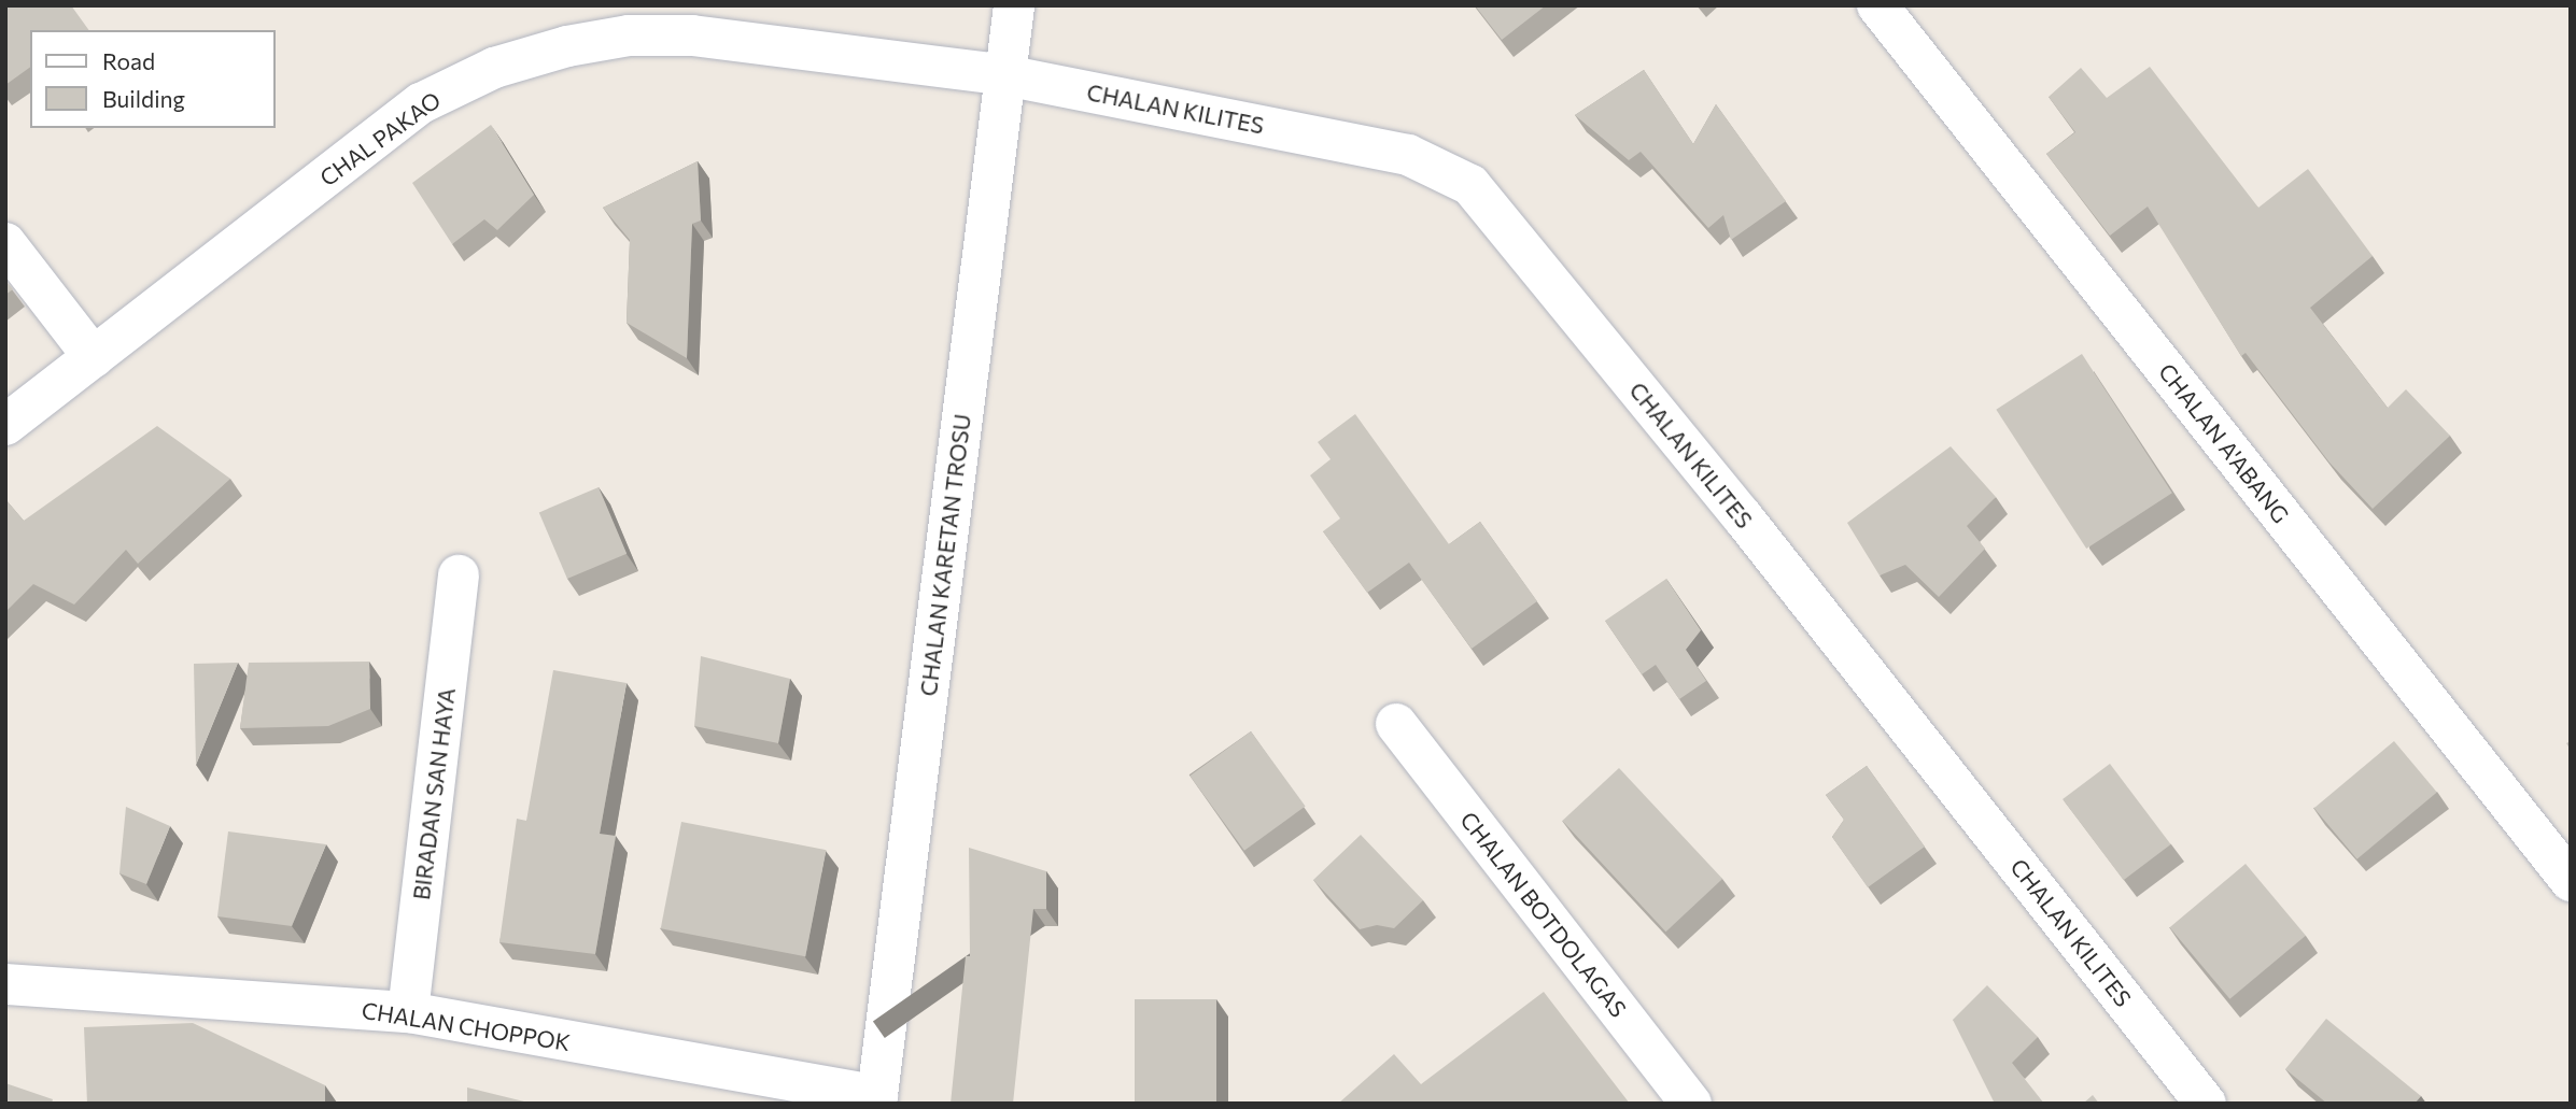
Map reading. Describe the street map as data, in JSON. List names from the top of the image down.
{
  "streets": {
    "street": [
      "CHALAN KILITES",
      "CHAL PAKAO",
      "CHALAN A'ABANG",
      "CHALAN KARETAN TROSU",
      "BIRADAN SAN HAYA",
      "CHALAN BOTDOLAGAS",
      "CHALAN CHOPPOK"
    ]
  },
  "crossings": [
    ["CHALAN KILITES", "CHAL PAKAO"],
    ["CHALAN KILITES", "CHALAN KARETAN TROSU"],
    ["CHAL PAKAO", "CHALAN KARETAN TROSU"],
    ["CHALAN KARETAN TROSU", "CHALAN CHOPPOK"],
    ["BIRADAN SAN HAYA", "CHALAN CHOPPOK"]
  ],
  "legend": ["Road", "Building"]
}
